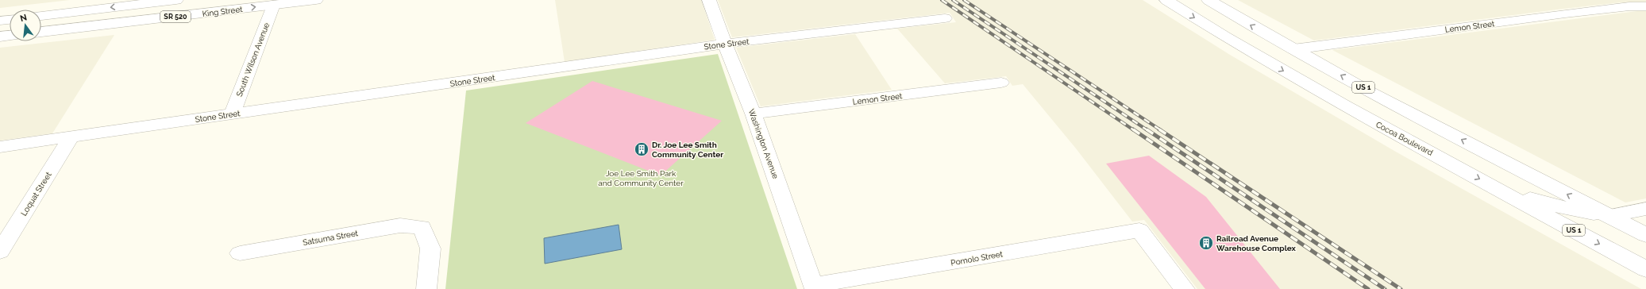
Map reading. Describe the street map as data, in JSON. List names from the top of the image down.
{
  "streets": {
    "street": [
      "King Street",
      "SR 520",
      "Lemon Street",
      "Stone Street",
      "South Wilson Avenue",
      "US 1",
      "Cocoa Boulevard",
      "Washington Avenue",
      "Loquat Street",
      "Satsuma Street",
      "Pomolo Street"
    ]
  },
  "crossings": [
    ["King Street", "South Wilson Avenue"],
    ["Lemon Street", "US 1"],
    ["Lemon Street", "Washington Avenue"],
    ["Stone Street", "South Wilson Avenue"],
    ["Stone Street", "Washington Avenue"],
    ["Stone Street", "Loquat Street"],
    ["Washington Avenue", "Pomolo Street"]
  ],
  "parks": ["Joe Lee Smith Park and Community Center"],
  "places": {
    "building": ["Dr. Joe Lee Smith Community Center", "Railroad Avenue Warehouse Complex"]
  },
  "north": "top"
}
